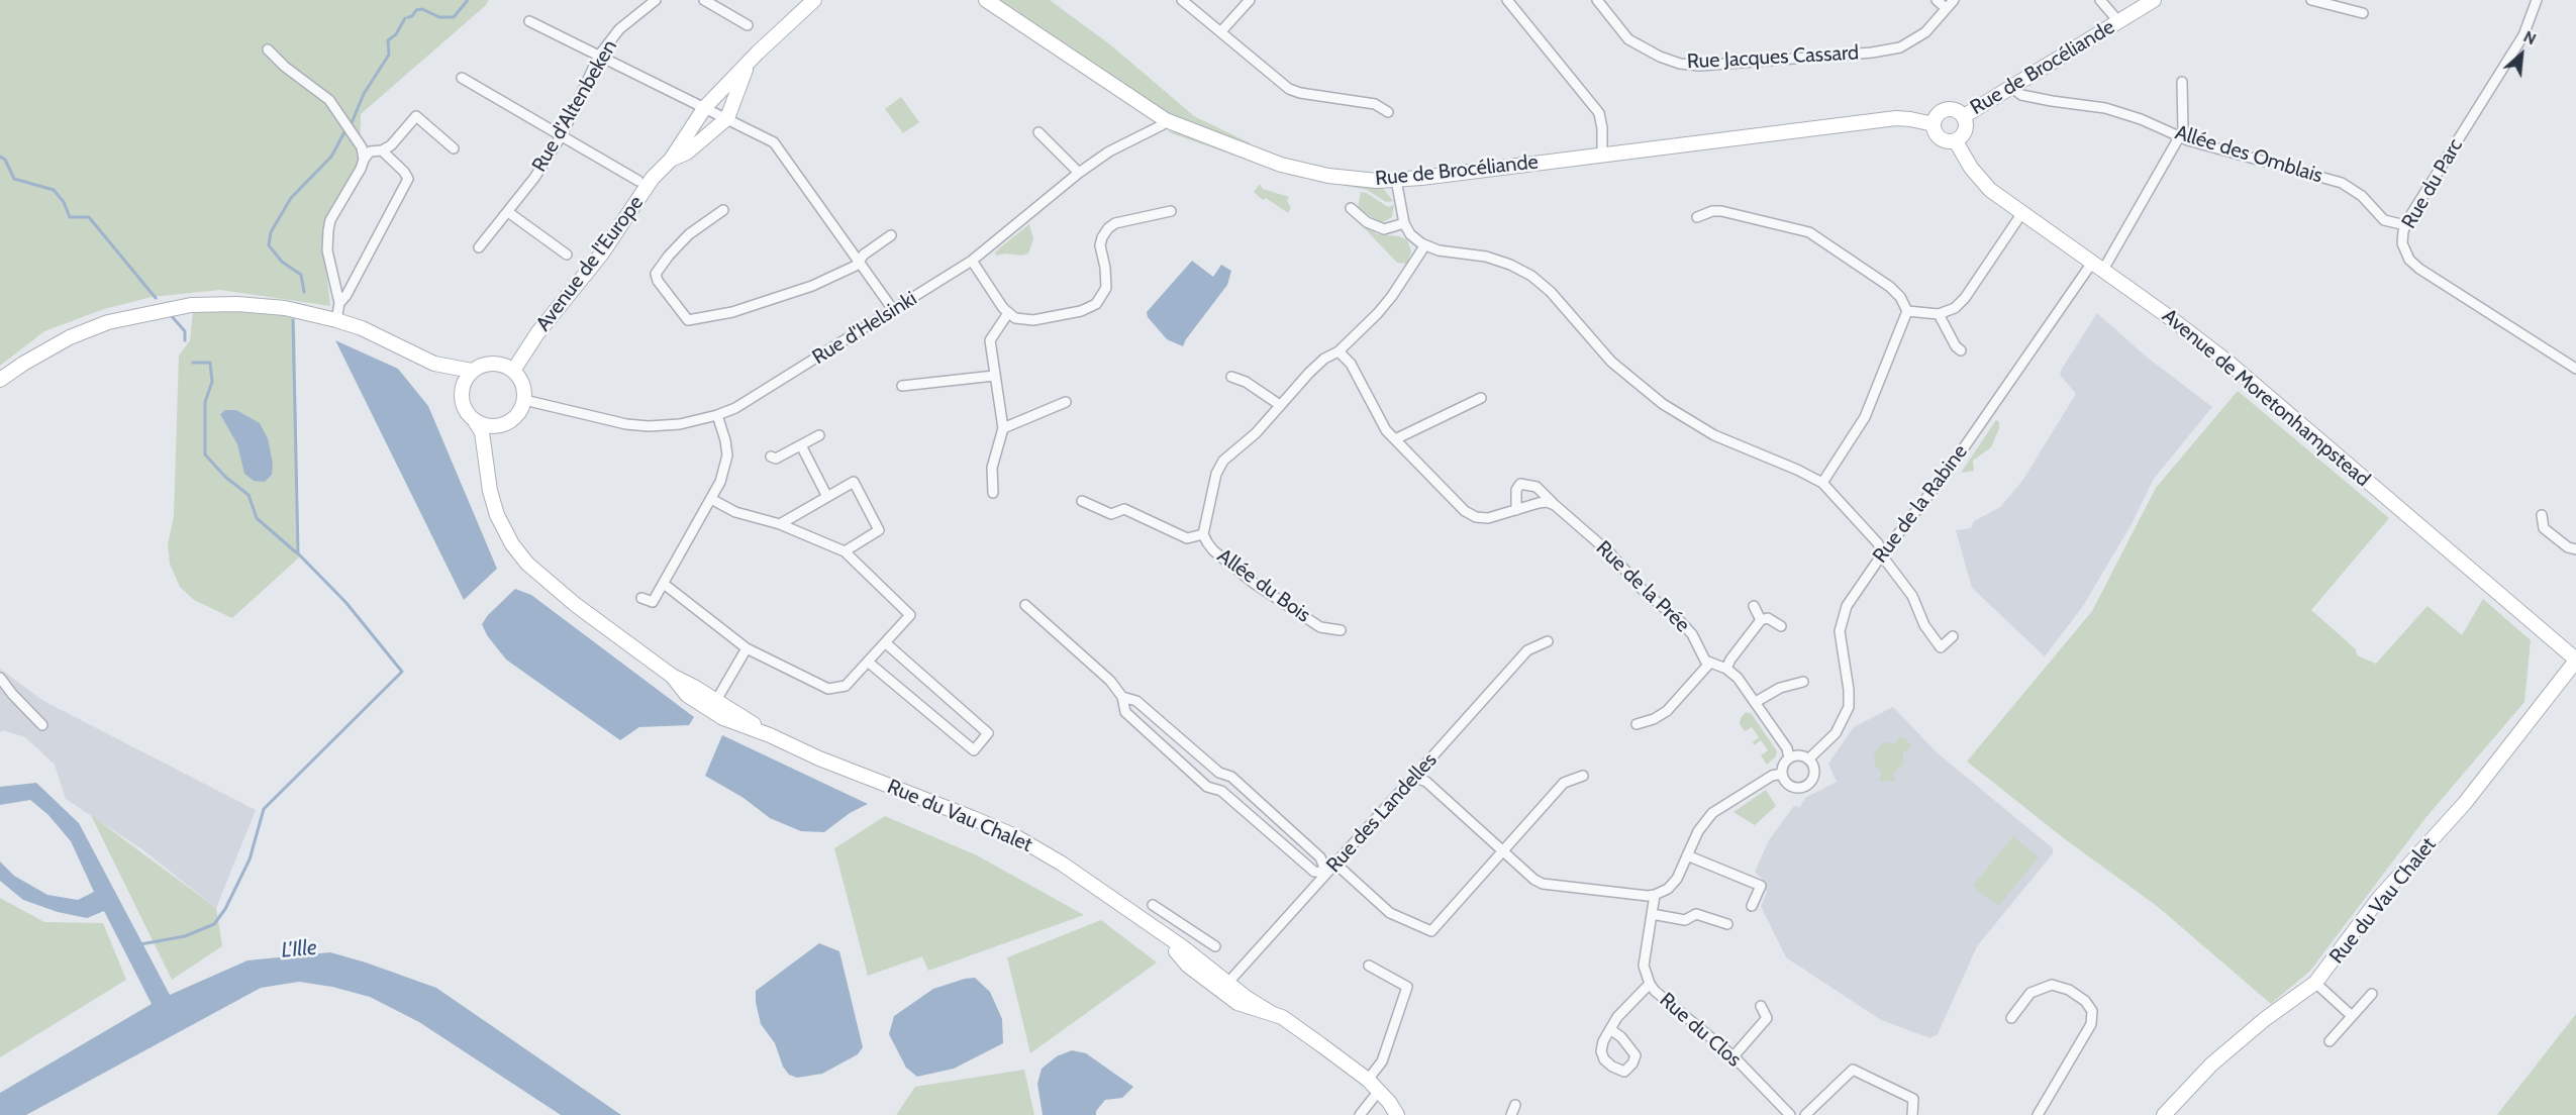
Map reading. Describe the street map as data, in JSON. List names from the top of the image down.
{
  "streets": {
    "street": [
      "Rue Jacques Cassard",
      "Rue de Brocéliande",
      "Rue d'Altenbeken",
      "Allée des Omblais",
      "Rue du Parc",
      "Avenue de l'Europe",
      "Rue d'Helsinki",
      "Avenue de Moretonhampstead",
      "Rue de la Rabine",
      "Allée du Bois",
      "Rue de la Prée",
      "Rue des Landelles",
      "Rue du Vau Chalet",
      "Rue du Clos"
    ]
  },
  "crossings": [
    ["Rue de Brocéliande", "Allée des Omblais"],
    ["Rue de Brocéliande", "Rue d'Helsinki"],
    ["Rue de Brocéliande", "Avenue de Moretonhampstead"],
    ["Allée des Omblais", "Rue du Parc"],
    ["Allée des Omblais", "Rue de la Rabine"],
    ["Avenue de l'Europe", "Rue d'Helsinki"],
    ["Avenue de l'Europe", "Rue du Vau Chalet"],
    ["Rue d'Helsinki", "Rue du Vau Chalet"],
    ["Avenue de Moretonhampstead", "Rue de la Rabine"],
    ["Avenue de Moretonhampstead", "Rue du Vau Chalet"],
    ["Rue des Landelles", "Rue du Vau Chalet"]
  ],
  "water": ["L'Ille"],
  "north": "top right"
}
